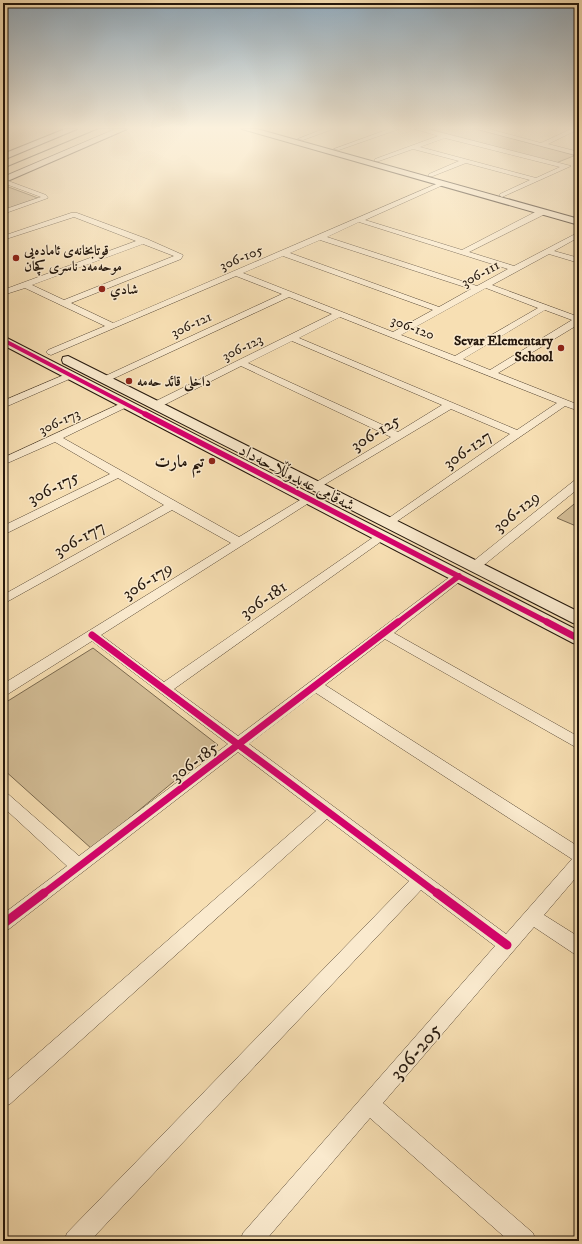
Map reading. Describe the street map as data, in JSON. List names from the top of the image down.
{
  "streets": {
    "street": [
      "306-105",
      "306-111",
      "306-121",
      "306-120",
      "306-123",
      "306-173",
      "306-125",
      "306-127",
      "شەقامی عەبدوڵڵا حەداد",
      "306-175",
      "306-129",
      "306-177",
      "306-179",
      "306-181",
      "306-185",
      "306-205"
    ]
  },
  "crossings": [
    ["306-105", "306-120"],
    ["306-105", "شەقامی عەبدوڵڵا حەداد"],
    ["306-111", "306-120"],
    ["306-121", "306-120"],
    ["306-121", "شەقامی عەبدوڵڵا حەداد"],
    ["306-120", "306-123"],
    ["306-120", "306-127"],
    ["306-123", "شەقامی عەبدوڵڵا حەداد"],
    ["306-173", "شەقامی عەبدوڵڵا حەداد"],
    ["306-125", "شەقامی عەبدوڵڵا حەداد"],
    ["306-125", "306-179"],
    ["306-127", "شەقامی عەبدوڵڵا حەداد"],
    ["شەقامی عەبدوڵڵا حەداد", "306-129"],
    ["شەقامی عەبدوڵڵا حەداد", "306-179"],
    ["شەقامی عەبدوڵڵا حەداد", "306-181"],
    ["شەقامی عەبدوڵڵا حەداد", "306-185"]
  ],
  "places": [
    "قوتابخانەی ئامادەیی موحەمەد ناسری کچان",
    "شادي",
    "Sevar Elementary School",
    "داخلی قائد حەمە",
    "تيم مارت"
  ]
}
